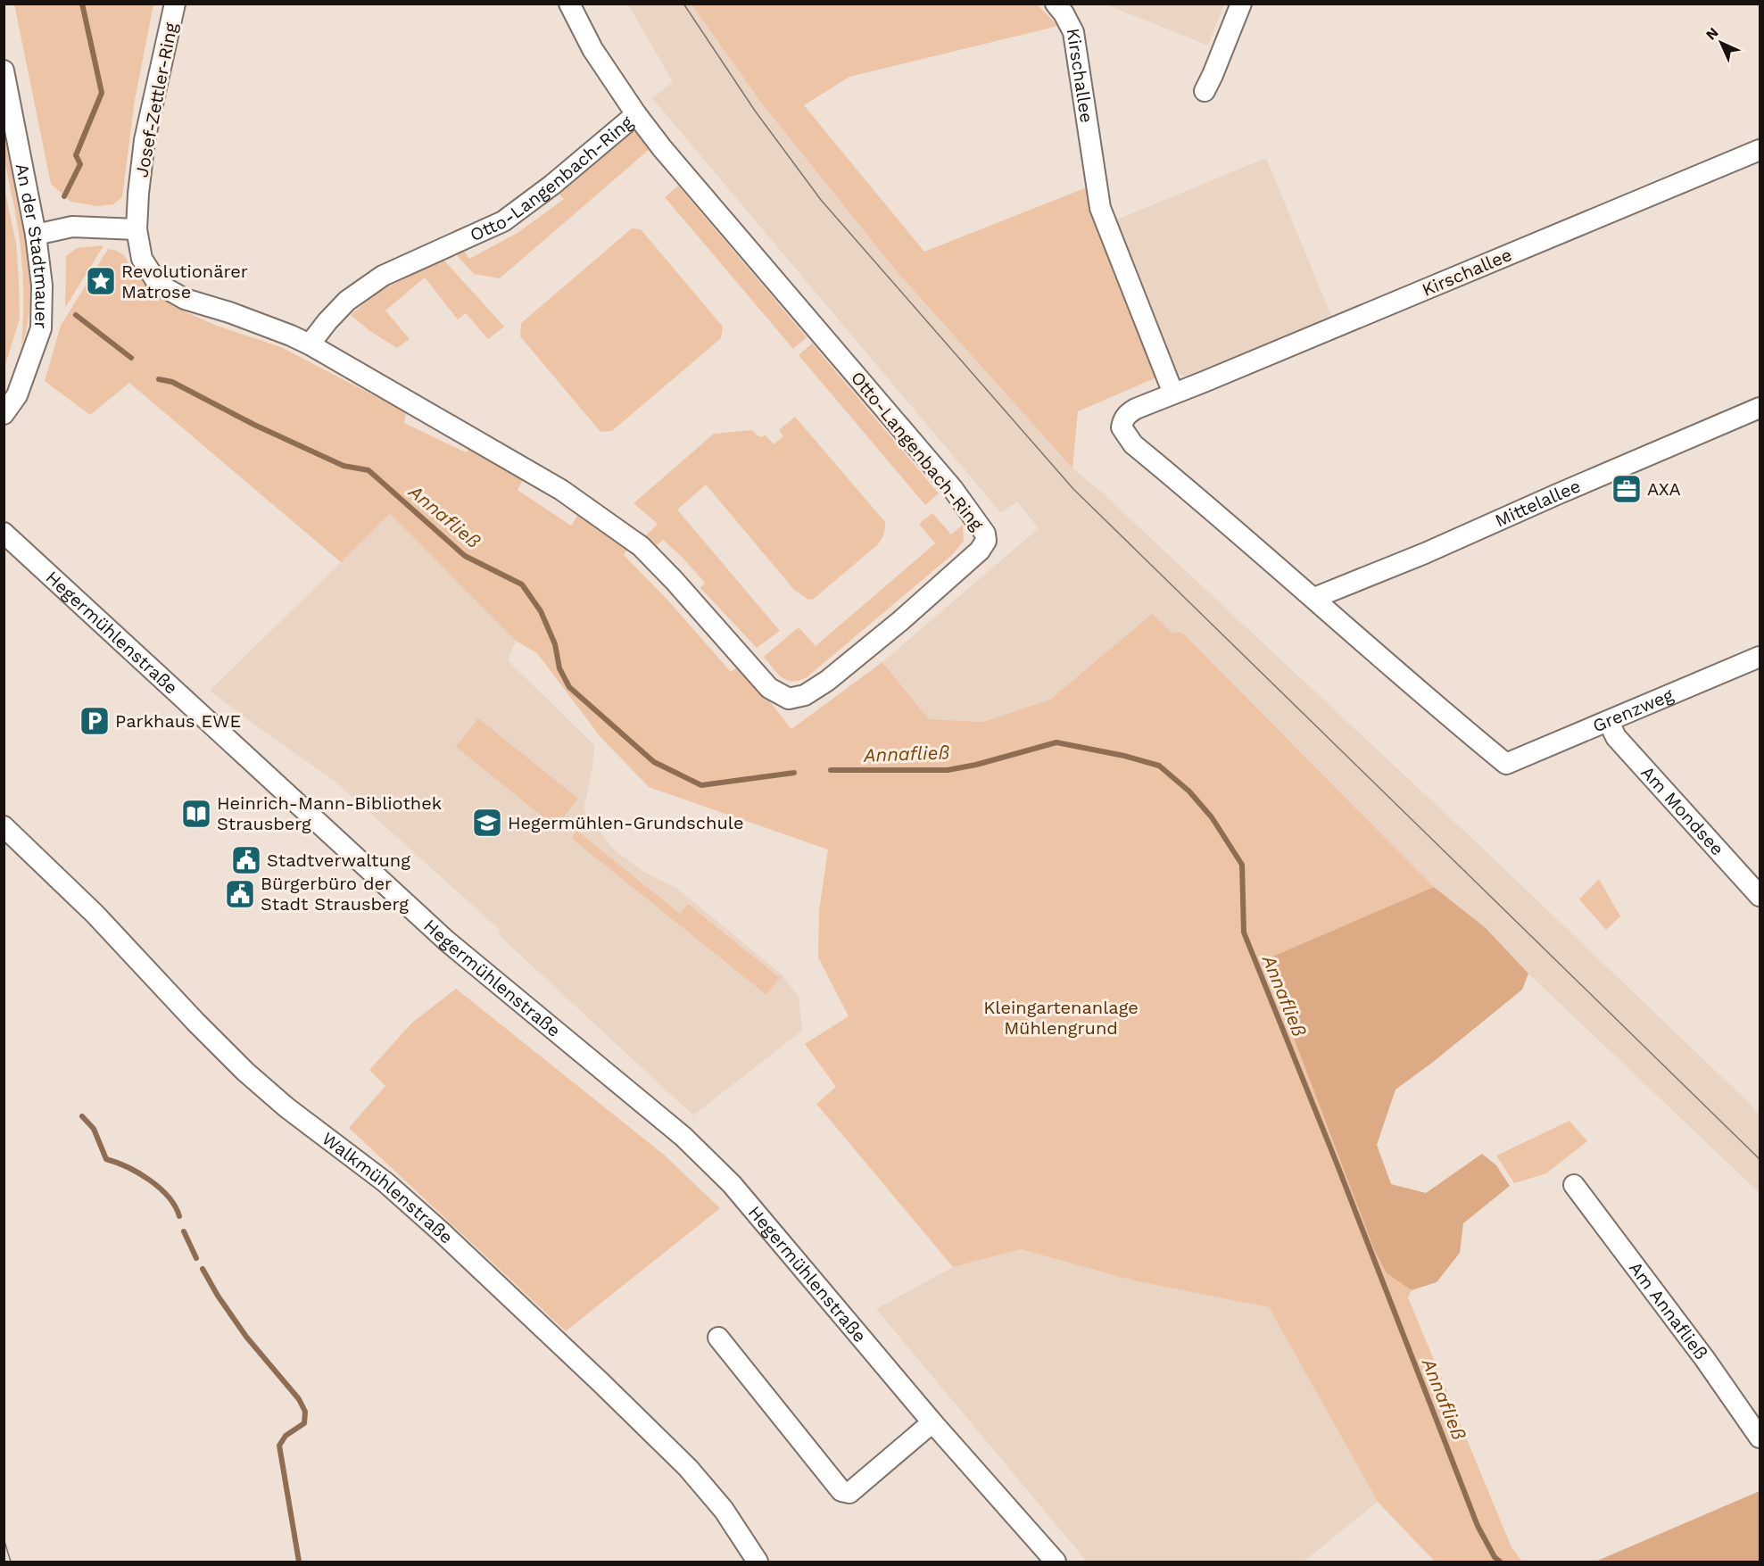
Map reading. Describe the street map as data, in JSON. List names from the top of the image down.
{
  "streets": {
    "street": [
      "Kirschallee",
      "Josef-Zettler-Ring",
      "Otto-Langenbach-Ring",
      "An der Stadtmauer",
      "Mittelallee",
      "Hegermühlenstraße",
      "Grenzweg",
      "Am Mondsee",
      "Walkmühlenstraße",
      "Am Annafließ"
    ]
  },
  "crossings": [
    ["Kirschallee", "Mittelallee"],
    ["Kirschallee", "Grenzweg"],
    ["Josef-Zettler-Ring", "Otto-Langenbach-Ring"],
    ["Mittelallee", "Grenzweg"],
    ["Grenzweg", "Am Mondsee"]
  ],
  "water": ["Annafließ"],
  "parks": ["Kleingartenanlage Mühlengrund"],
  "places": {
    "place": ["Revolutionärer Matrose"],
    "office": ["AXA"],
    "parking": ["Parkhaus EWE"],
    "library": ["Heinrich-Mann-Bibliothek Strausberg"],
    "school or university": ["Hegermühlen-Grundschule"],
    "public building": ["Stadtverwaltung", "Bürgerbüro der Stadt Strausberg"]
  },
  "north": "top left"
}
